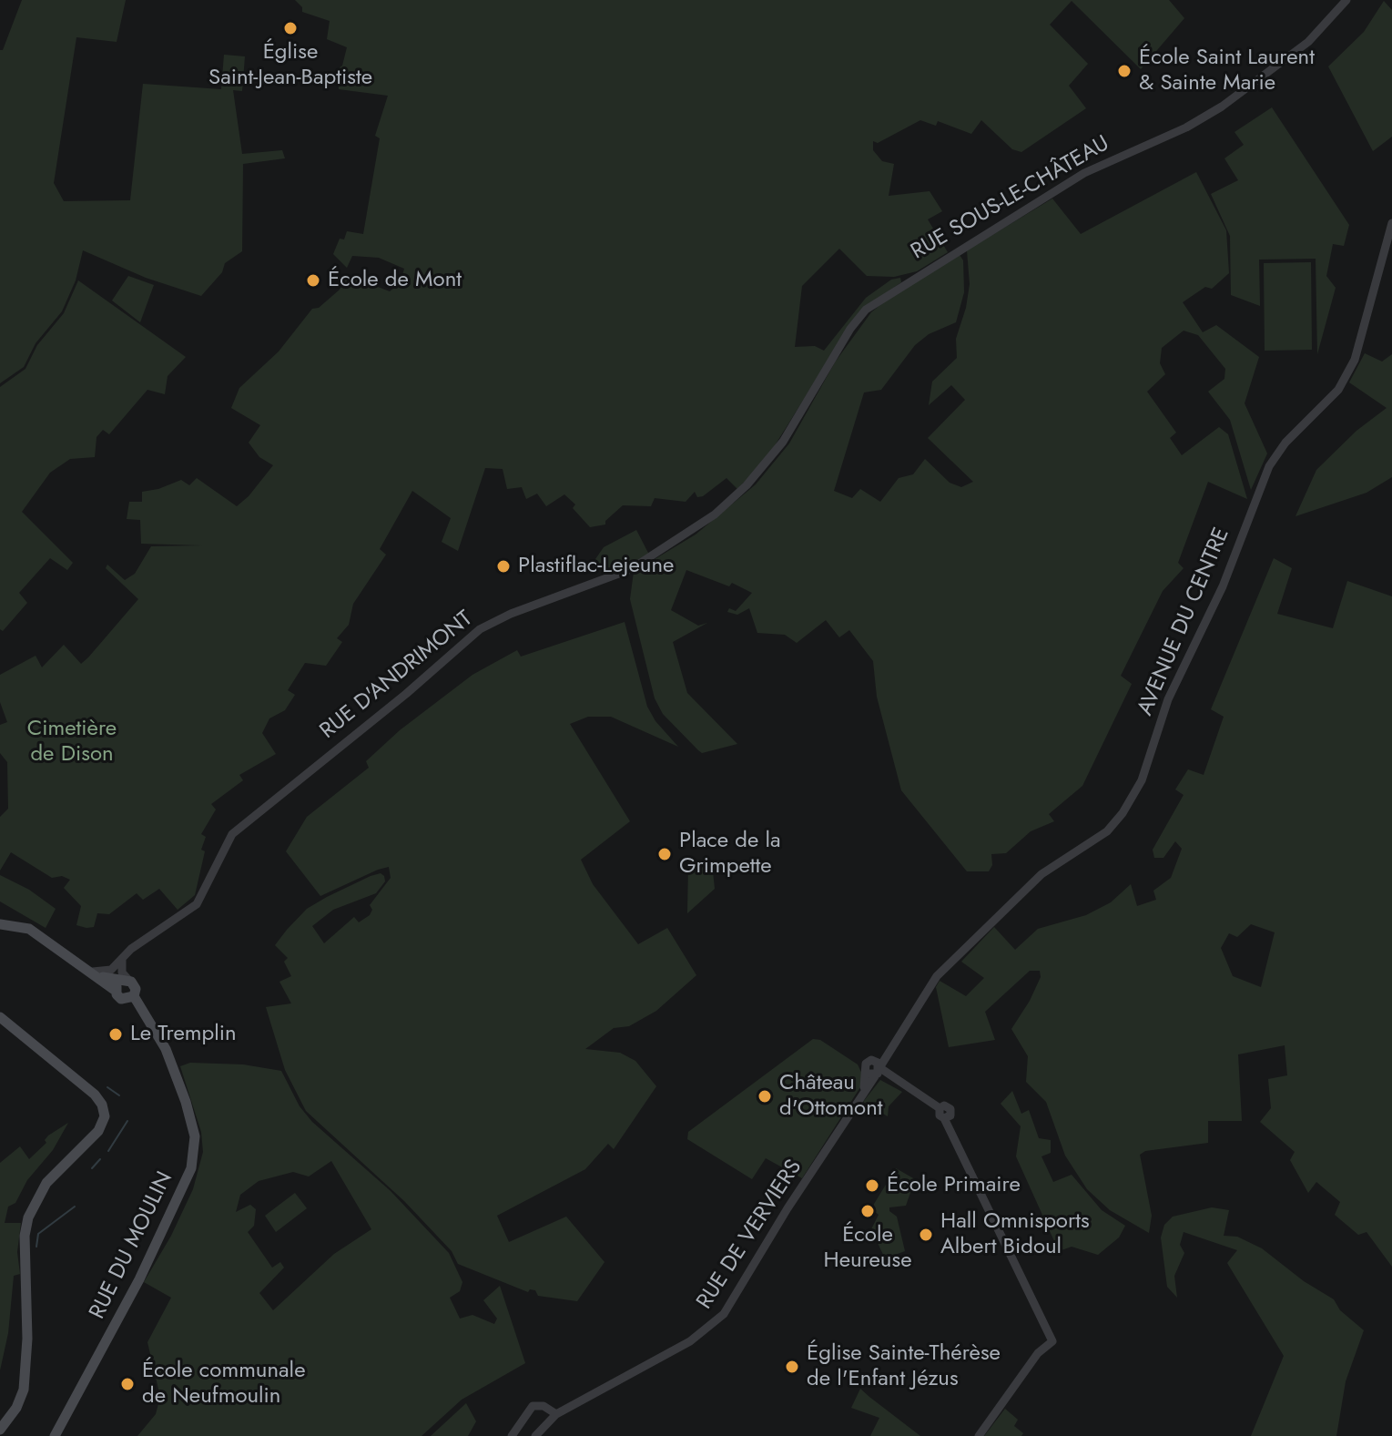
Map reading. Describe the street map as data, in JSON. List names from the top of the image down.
{
  "streets": {
    "main road": ["RUE DU MOULIN"],
    "street": [
      "RUE SOUS-LE-CHÂTEAU",
      "AVENUE DU CENTRE",
      "RUE D'ANDRIMONT",
      "RUE DE VERVIERS"
    ]
  },
  "crossings": [
    ["RUE SOUS-LE-CHÂTEAU", "RUE D'ANDRIMONT"],
    ["AVENUE DU CENTRE", "RUE DE VERVIERS"]
  ],
  "parks": ["Cimetière de Dison"],
  "places": [
    "Église Saint-Jean-Baptiste",
    "École Saint Laurent & Sainte Marie",
    "École de Mont",
    "Plastiflac-Lejeune",
    "Place de la Grimpette",
    "Le Tremplin",
    "Château d'Ottomont",
    "École Primaire",
    "École Heureuse",
    "Hall Omnisports Albert Bidoul",
    "Église Sainte-Thérèse de l'Enfant Jézus",
    "École communale de Neufmoulin"
  ]
}
